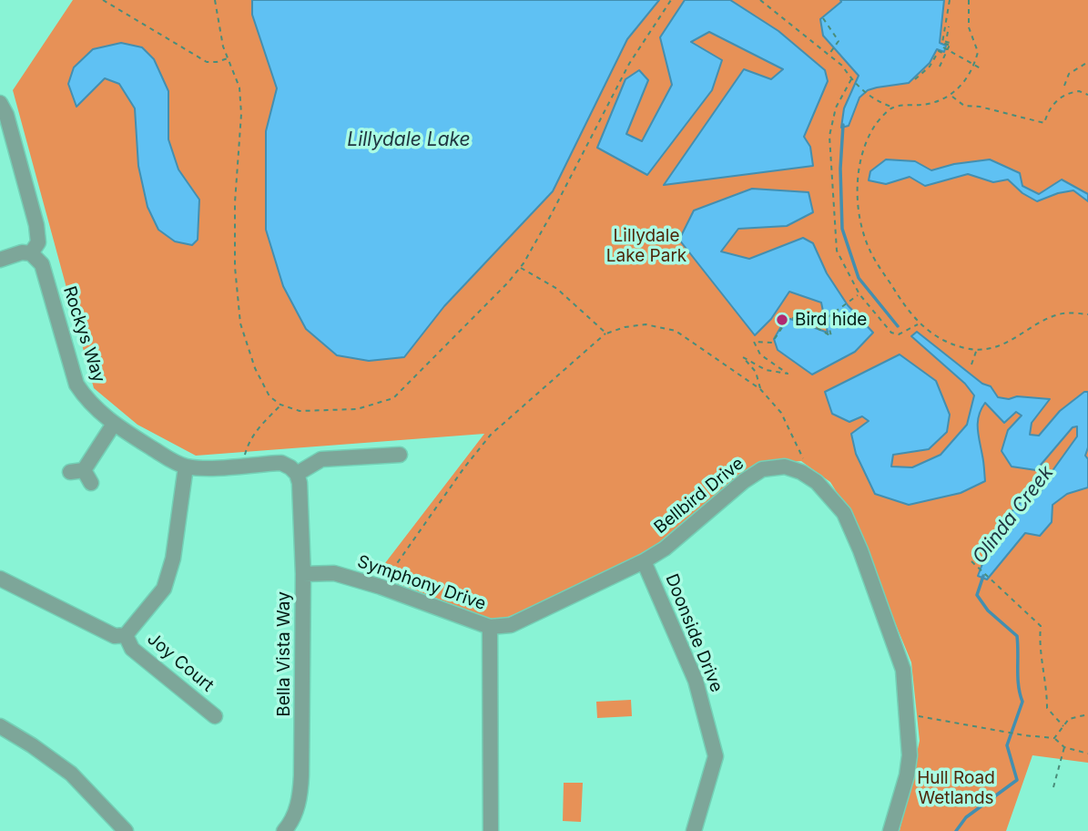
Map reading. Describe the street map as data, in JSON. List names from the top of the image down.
{
  "streets": {
    "street": [
      "Rockys Way",
      "Bellbird Drive",
      "Symphony Drive",
      "Doonside Drive",
      "Bella Vista Way",
      "Joy Court"
    ]
  },
  "crossings": [
    ["Rockys Way", "Bella Vista Way"],
    ["Bellbird Drive", "Symphony Drive"],
    ["Bellbird Drive", "Doonside Drive"],
    ["Symphony Drive", "Bella Vista Way"]
  ],
  "water": ["Lillydale Lake", "Olinda Creek"],
  "parks": ["Lillydale Lake Park", "Hull Road Wetlands"],
  "places": ["Bird hide"]
}
